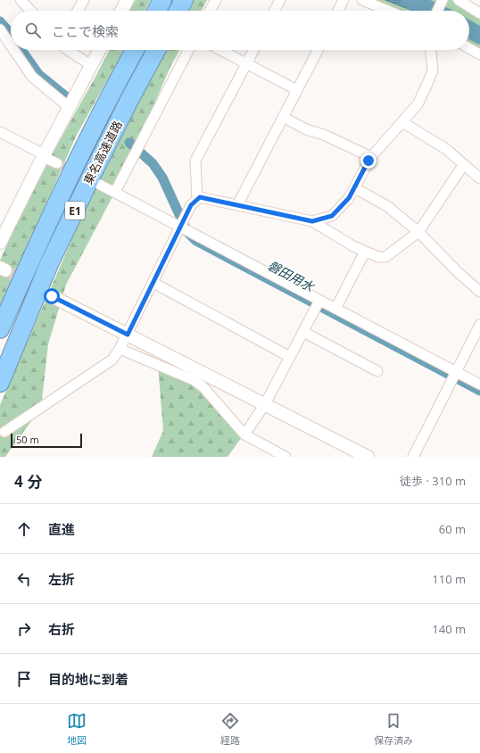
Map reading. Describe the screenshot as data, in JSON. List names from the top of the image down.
{
  "streets": {
    "highway": ["東名高速道路", "E1"]
  },
  "water": ["磐田用水"],
  "scale_bar": "50 m",
  "page": {
    "search": "ここで検索",
    "scale": "50 m",
    "heading": ["4 分", "徒歩 · 310 m"],
    "list": [
      ["直進", "60 m"],
      ["左折", "110 m"],
      ["右折", "140 m"],
      "目的地に到着"
    ],
    "nav": ["地図", "経路", "保存済み"]
  }
}
